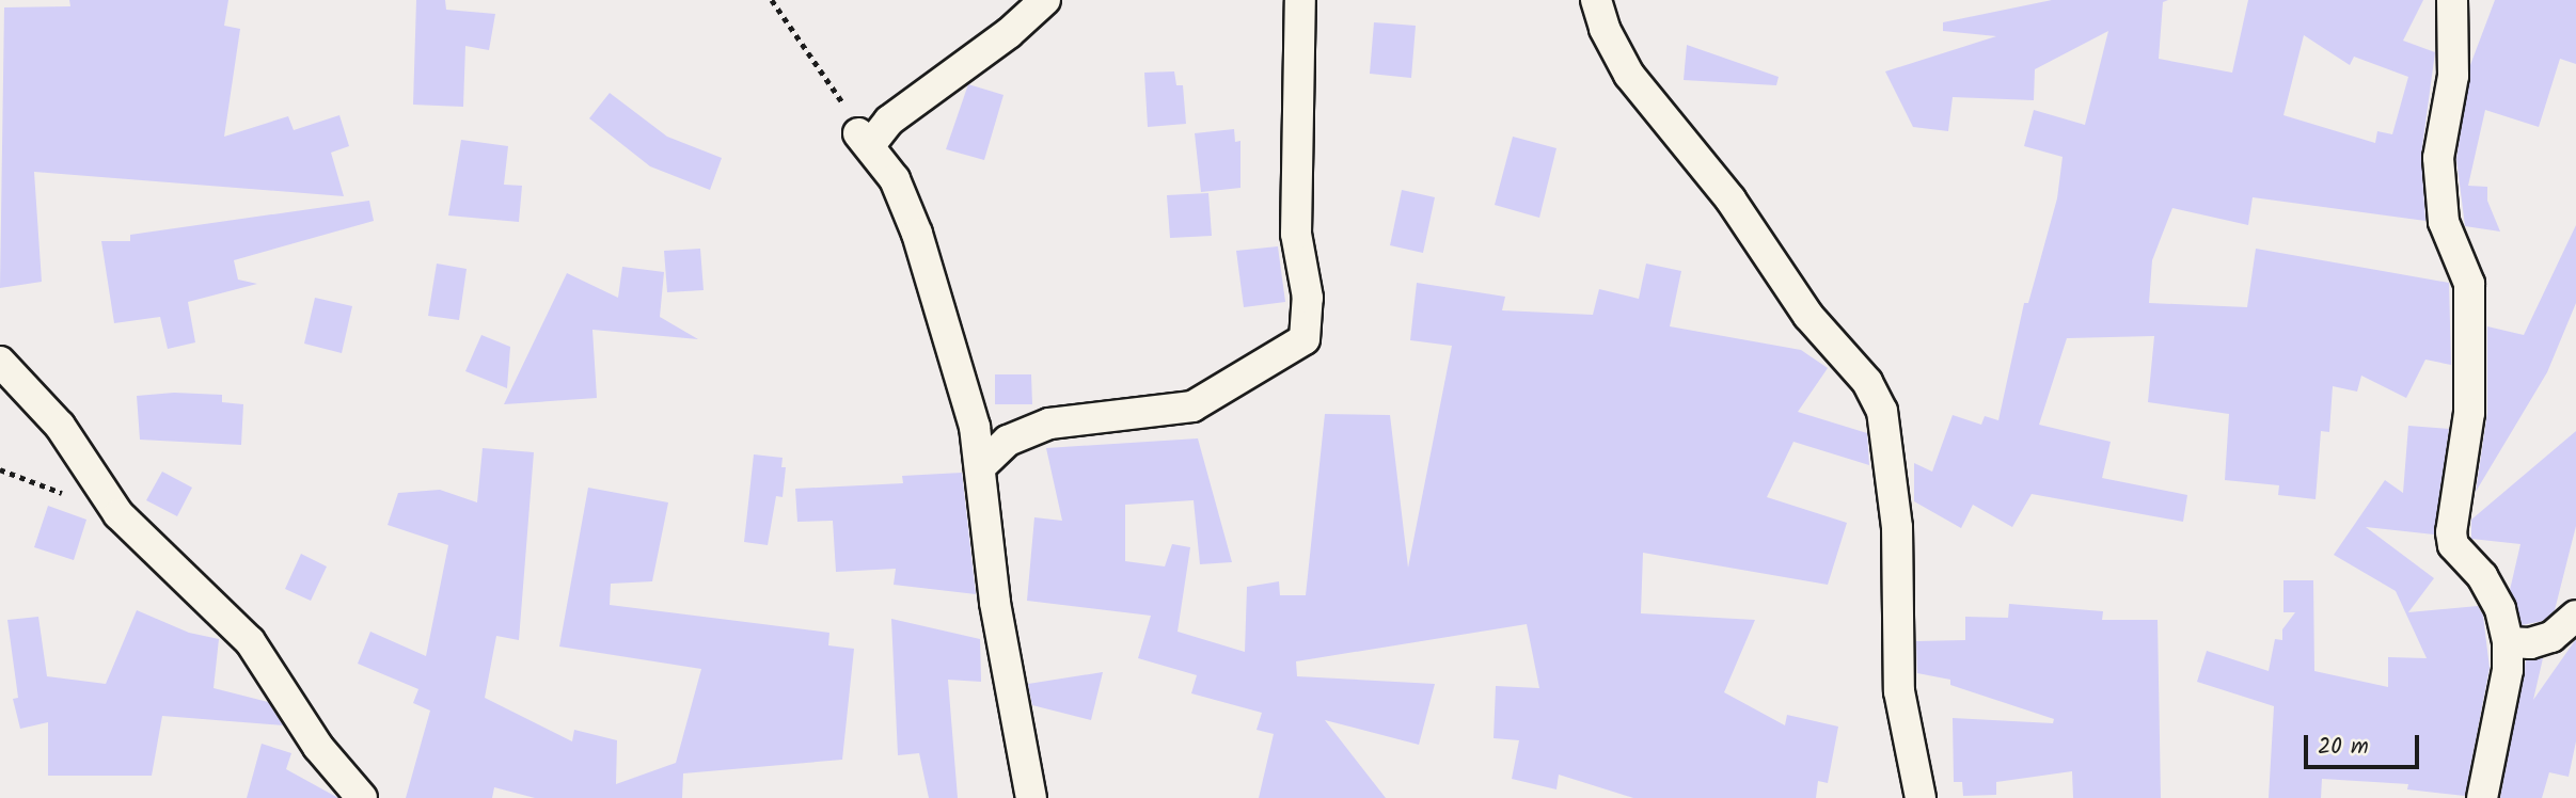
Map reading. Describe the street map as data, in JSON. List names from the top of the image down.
{
  "scale_bar": "20 m"
}
